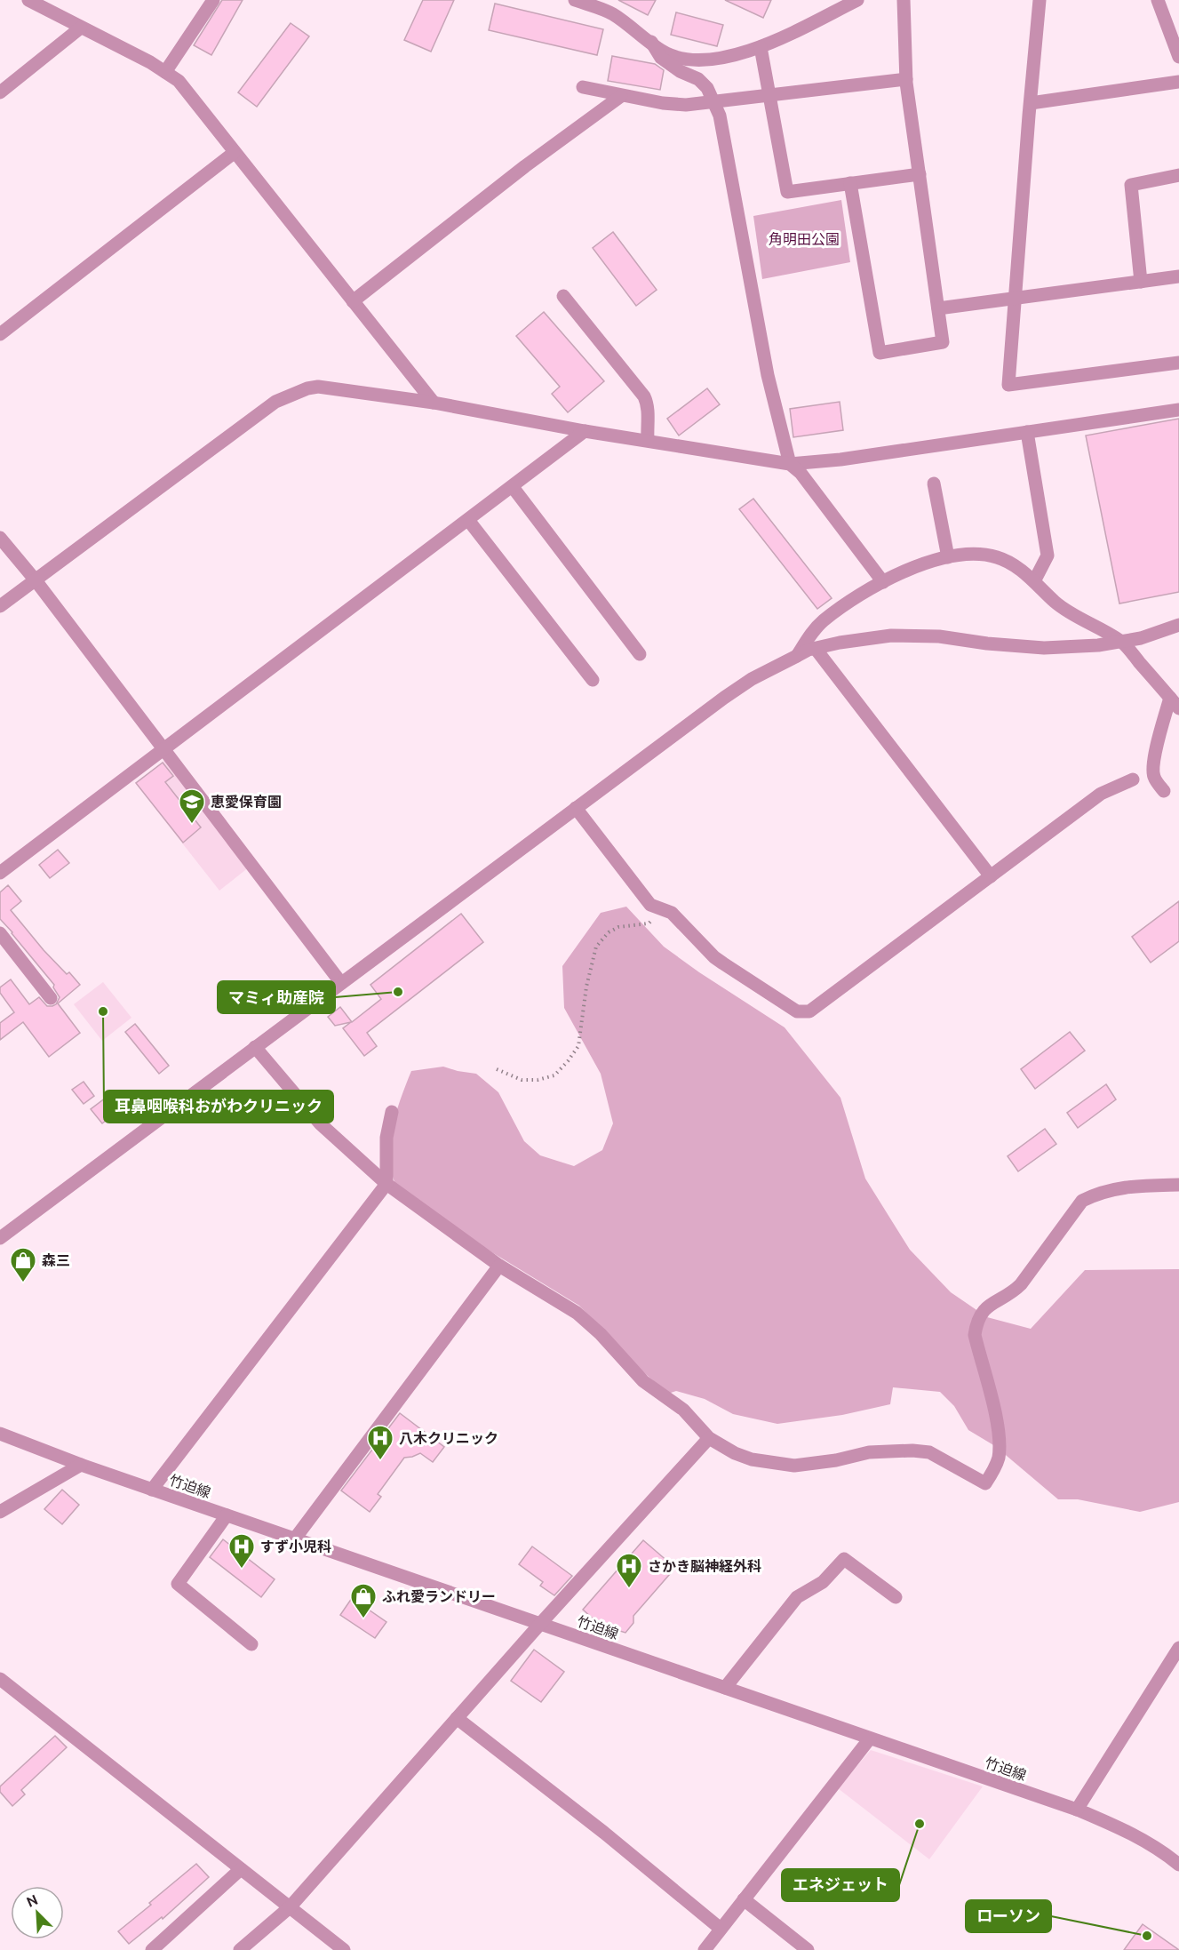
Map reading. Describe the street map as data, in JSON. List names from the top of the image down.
{
  "streets": {
    "street": ["竹迫線"]
  },
  "parks": ["角明田公園"],
  "places": {
    "school or university": ["恵愛保育園"],
    "other": [
      "マミィ助産院",
      "耳鼻咽喉科おがわクリニック",
      "エネジェット",
      "ローソン"
    ],
    "shop": ["森三", "ふれ愛ランドリー"],
    "hospital": ["八木クリニック", "すず小児科", "さかき脳神経外科"]
  },
  "north": "top left"
}
